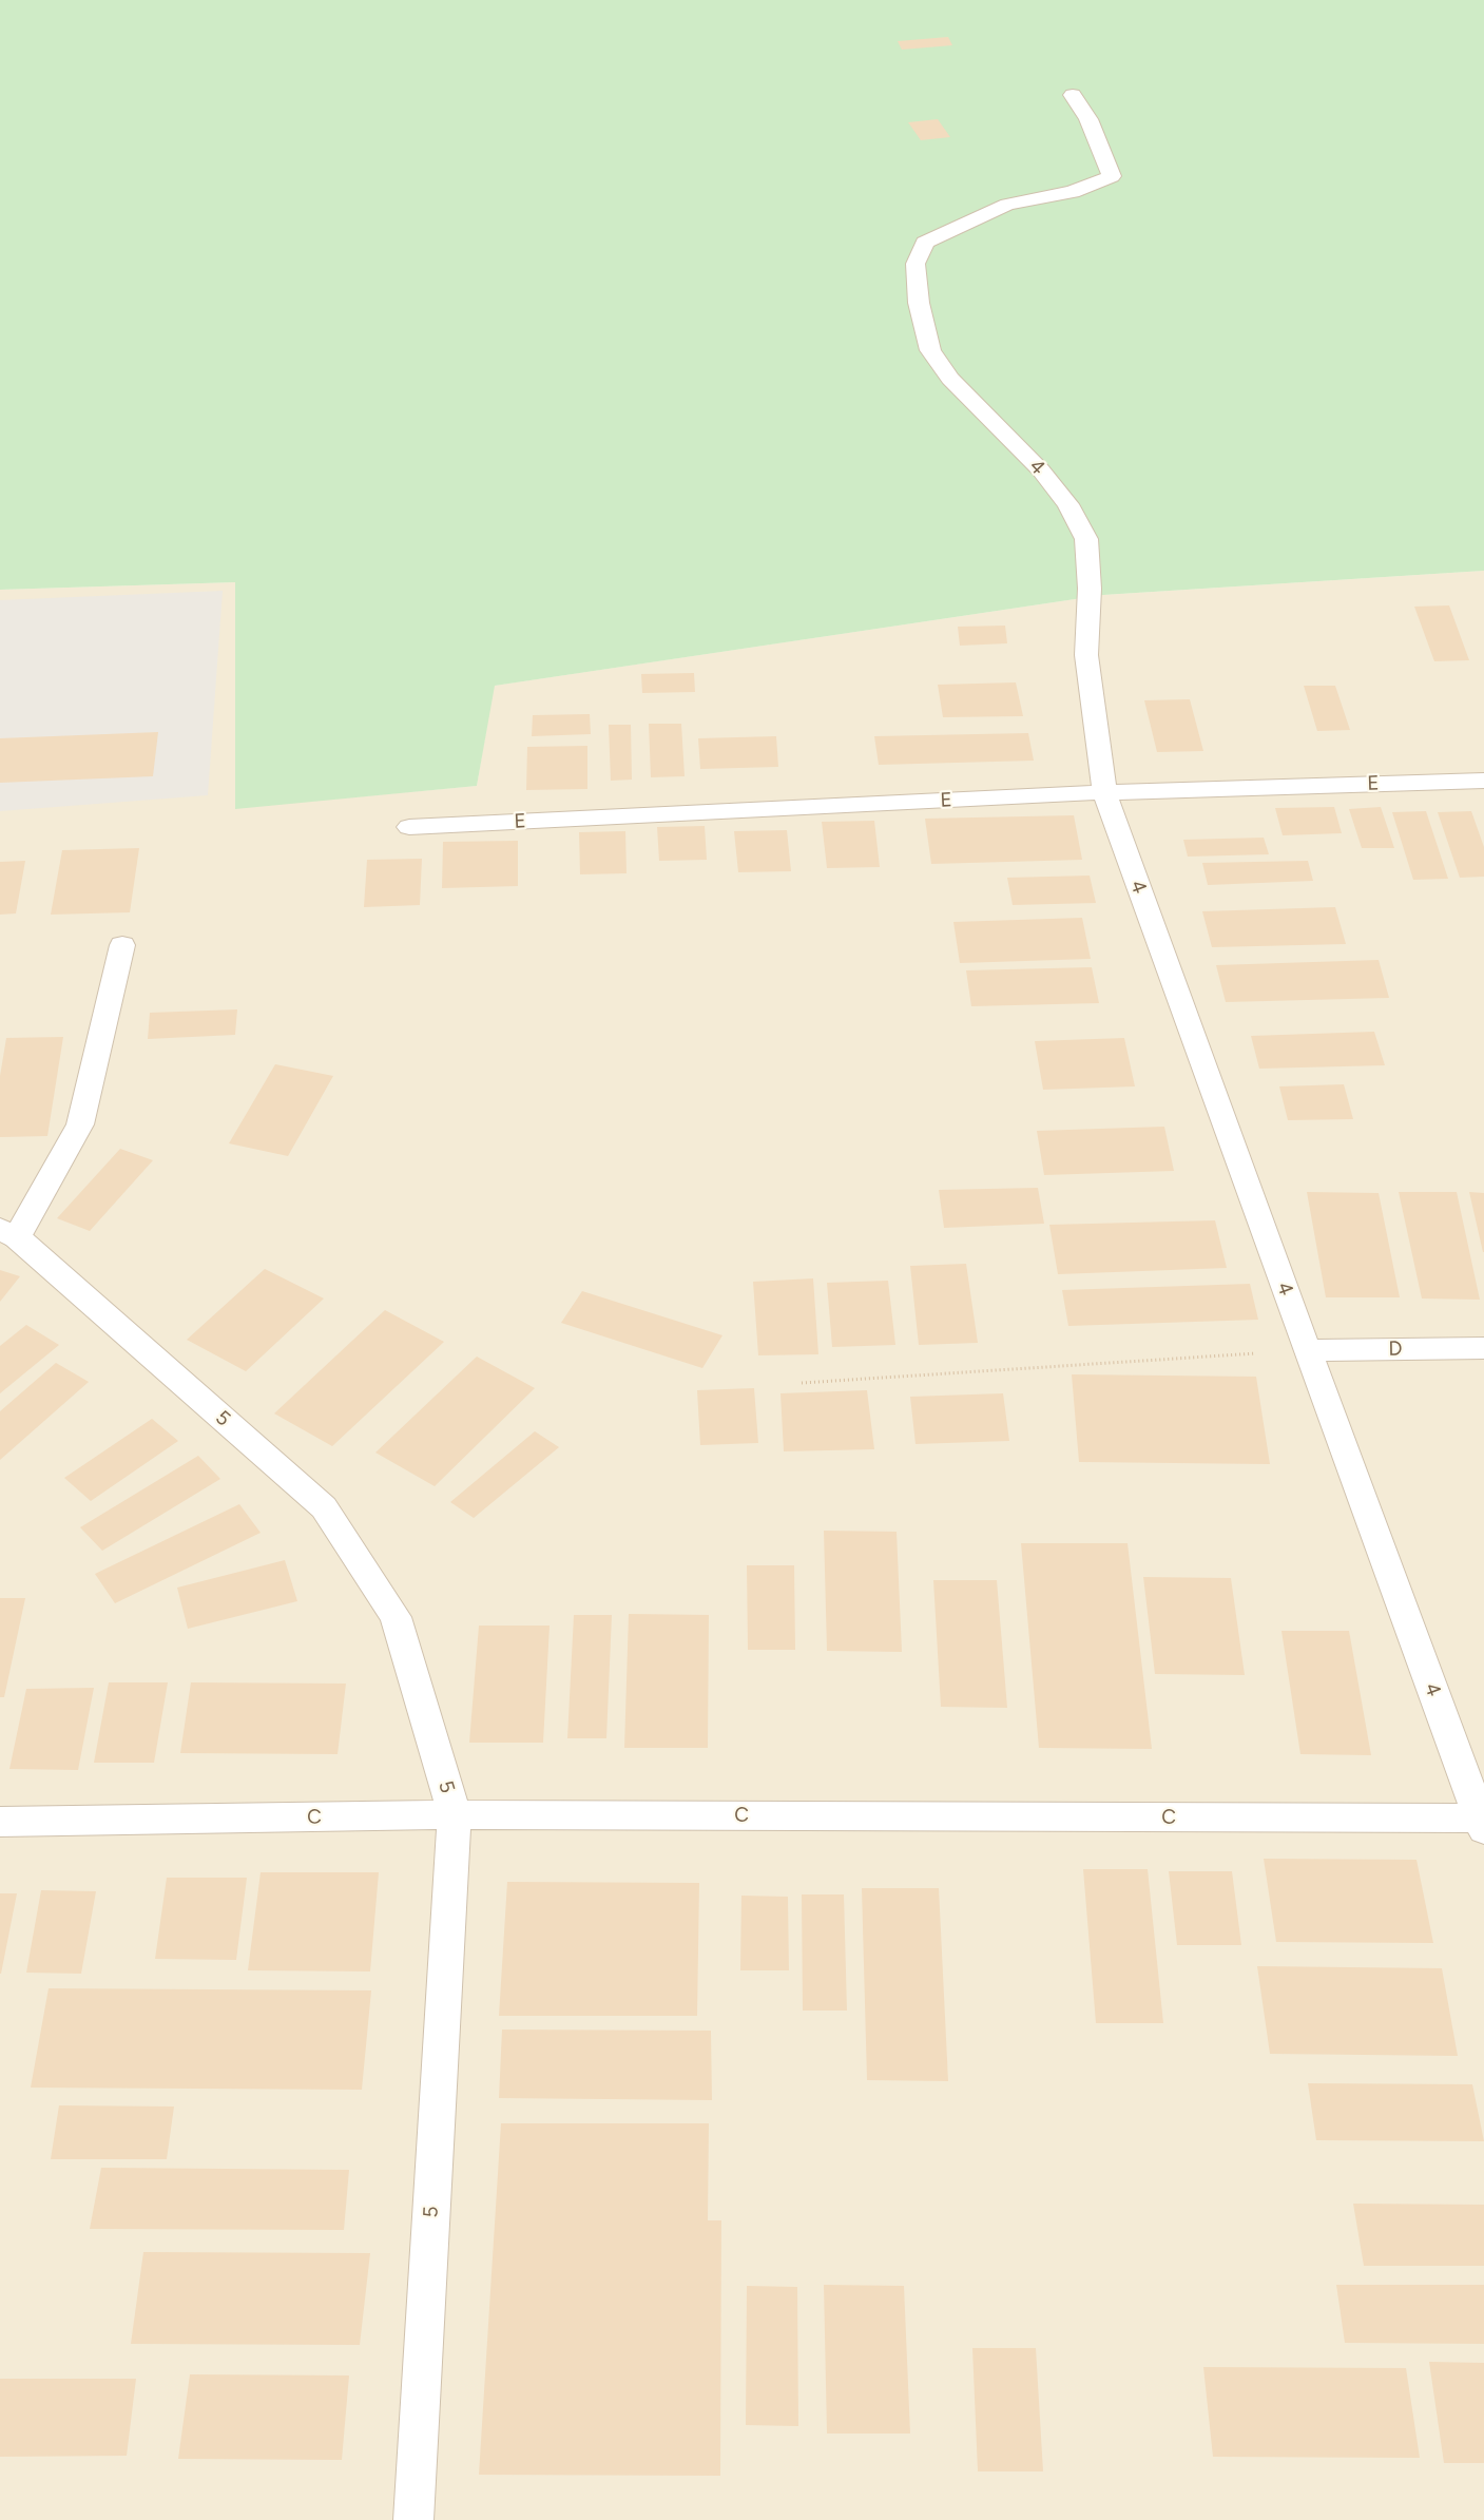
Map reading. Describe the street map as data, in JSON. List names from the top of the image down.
{
  "streets": {
    "street": [
      "4",
      "E",
      "D",
      "5",
      "C"
    ]
  },
  "crossings": [
    ["4", "E"],
    ["4", "D"],
    ["4", "C"],
    ["5", "C"]
  ]
}
